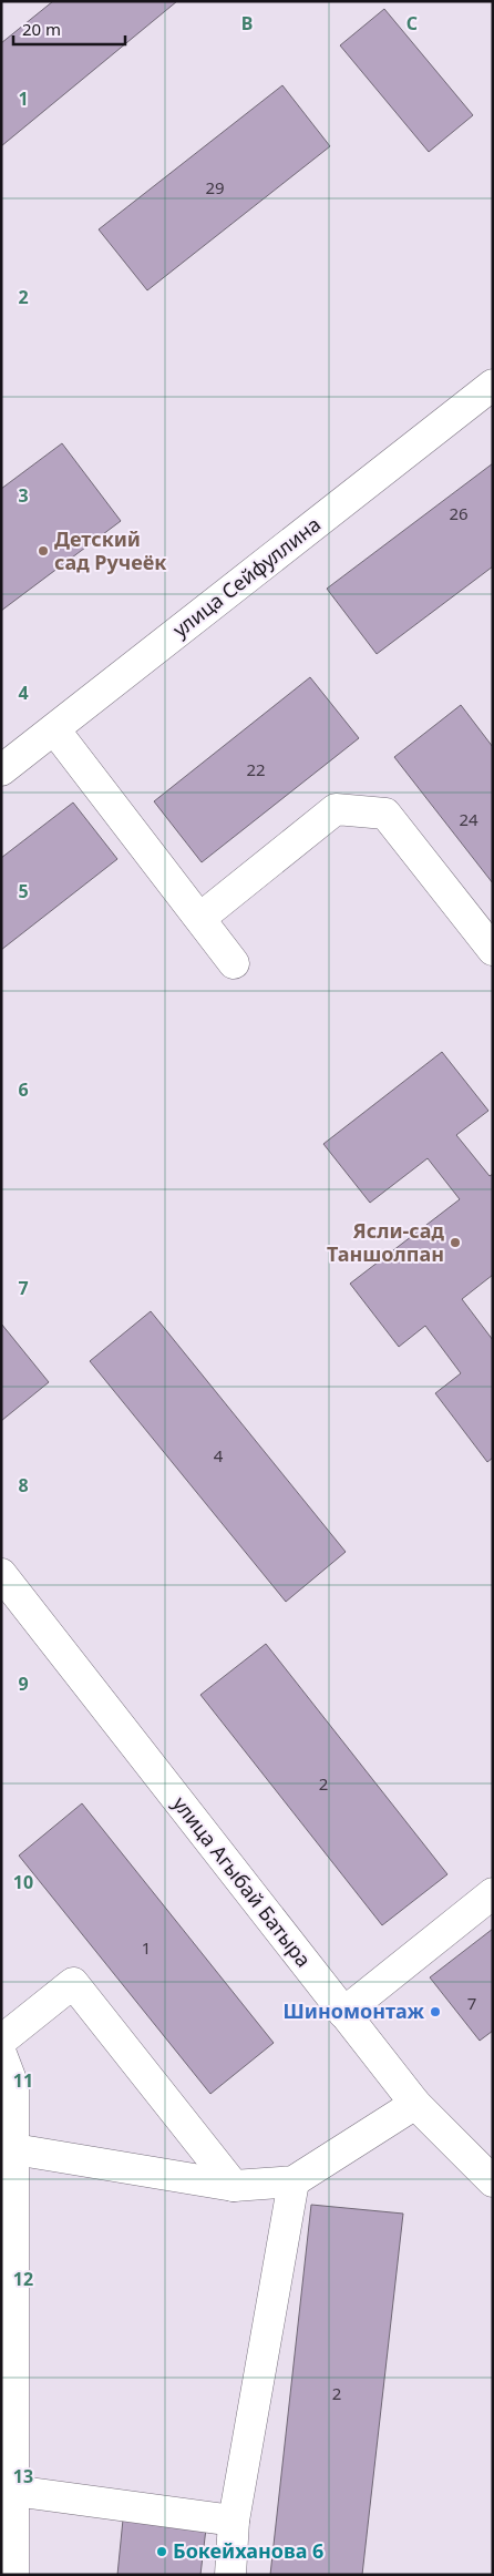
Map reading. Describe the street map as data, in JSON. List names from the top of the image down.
{
  "streets": {
    "street": ["улица Сейфуллина", "улица Агыбай Батыра"]
  },
  "places": [
    "Детский сад Ручеёк",
    "Ясли-сад Таншолпан",
    "Шиномонтаж",
    "Бокейханова 6"
  ],
  "house_numbers": [
    "29",
    "26",
    "22",
    "24",
    "4",
    "2",
    "1",
    "7",
    "2"
  ],
  "scale_bar": "20 m",
  "grid": {
    "columns": ["B", "C"],
    "rows": [
      "1",
      "2",
      "3",
      "4",
      "5",
      "6",
      "7",
      "8",
      "9",
      "10",
      "11",
      "12",
      "13"
    ]
  }
}
